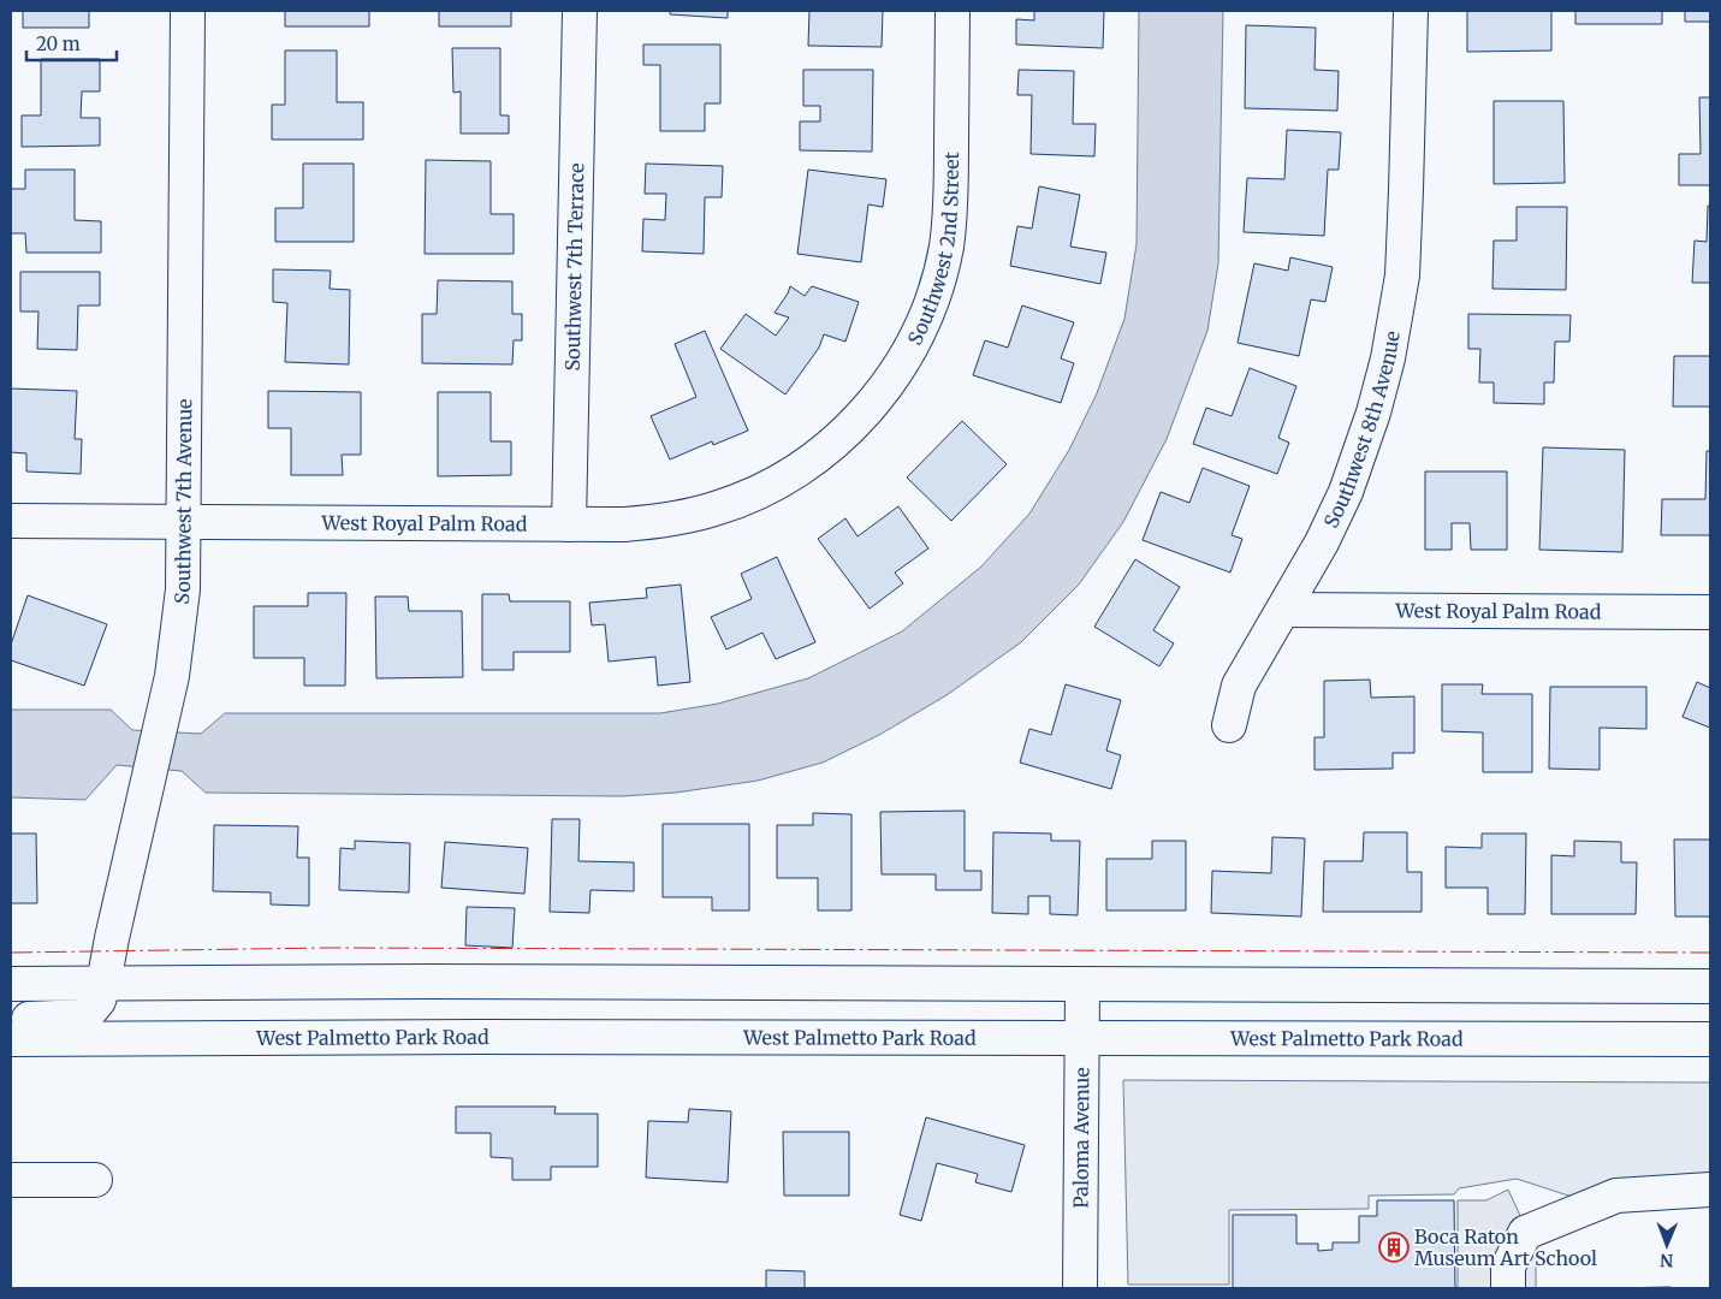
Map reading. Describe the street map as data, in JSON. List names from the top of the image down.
{
  "streets": {
    "street": [
      "Southwest 2nd Street",
      "Southwest 7th Terrace",
      "Southwest 8th Avenue",
      "Southwest 7th Avenue",
      "West Royal Palm Road",
      "West Palmetto Park Road",
      "Paloma Avenue"
    ]
  },
  "crossings": [
    ["Southwest 2nd Street", "West Royal Palm Road"],
    ["Southwest 7th Terrace", "West Royal Palm Road"],
    ["Southwest 8th Avenue", "West Royal Palm Road"],
    ["Southwest 7th Avenue", "West Royal Palm Road"],
    ["West Palmetto Park Road", "Paloma Avenue"]
  ],
  "places": {
    "building": ["Boca Raton Museum Art School"]
  },
  "scale_bar": "20 m",
  "north": "bottom"
}
